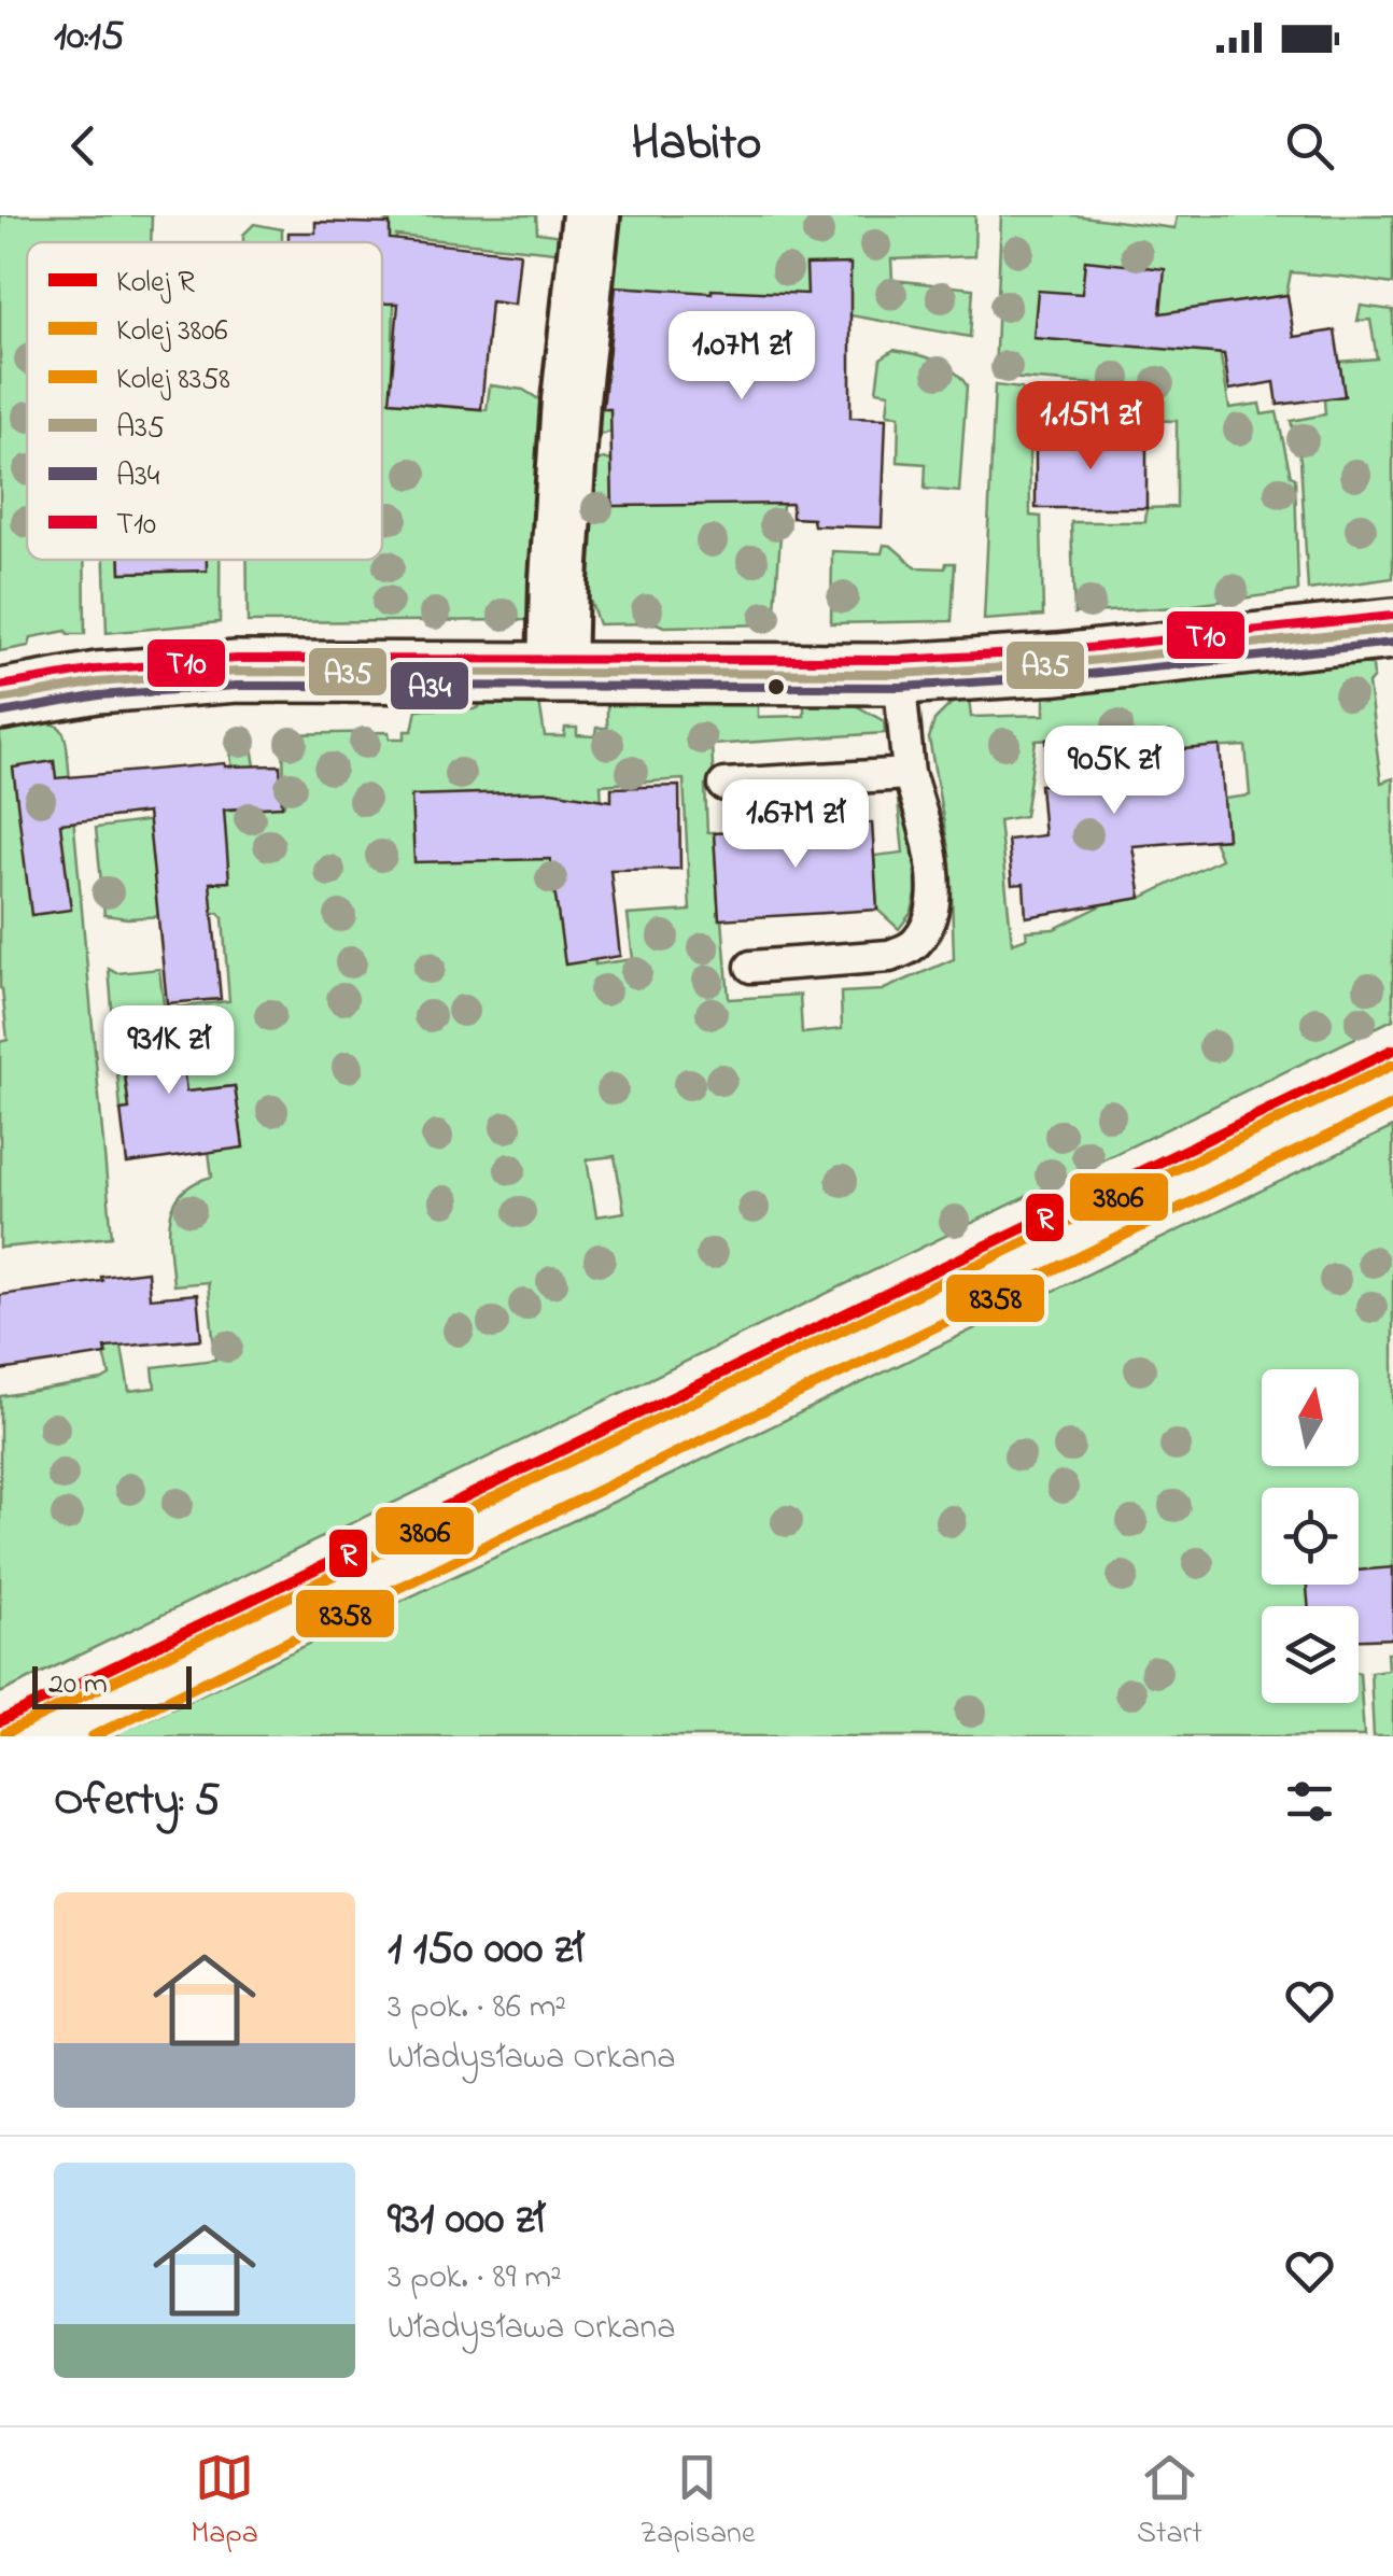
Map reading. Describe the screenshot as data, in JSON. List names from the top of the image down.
{
  "lines": [
    "transit line T10",
    "transit line A35",
    "transit line A34",
    "rail line R",
    "rail line 3806",
    "rail line 8358"
  ],
  "legend": [
    "Kolej R",
    "Kolej 3806",
    "Kolej 8358",
    "A35",
    "A34",
    "T10"
  ],
  "scale_bar": "20 m",
  "north": "top",
  "page": {
    "status": "10:15",
    "header": "Habito",
    "price": [
      "1.07M zł",
      "1.15M zł",
      "905K zł",
      "1.67M zł",
      "931K zł"
    ],
    "scale": "20 m",
    "heading": "Oferty: 5",
    "list": [
      {
        "name": "1 150 000 zł",
        "note": "3 pok. · 86 m² · Władysława Orkana"
      },
      {
        "name": "931 000 zł",
        "note": "3 pok. · 89 m² · Władysława Orkana"
      }
    ],
    "tabs": ["Mapa", "Zapisane", "Start"]
  }
}
